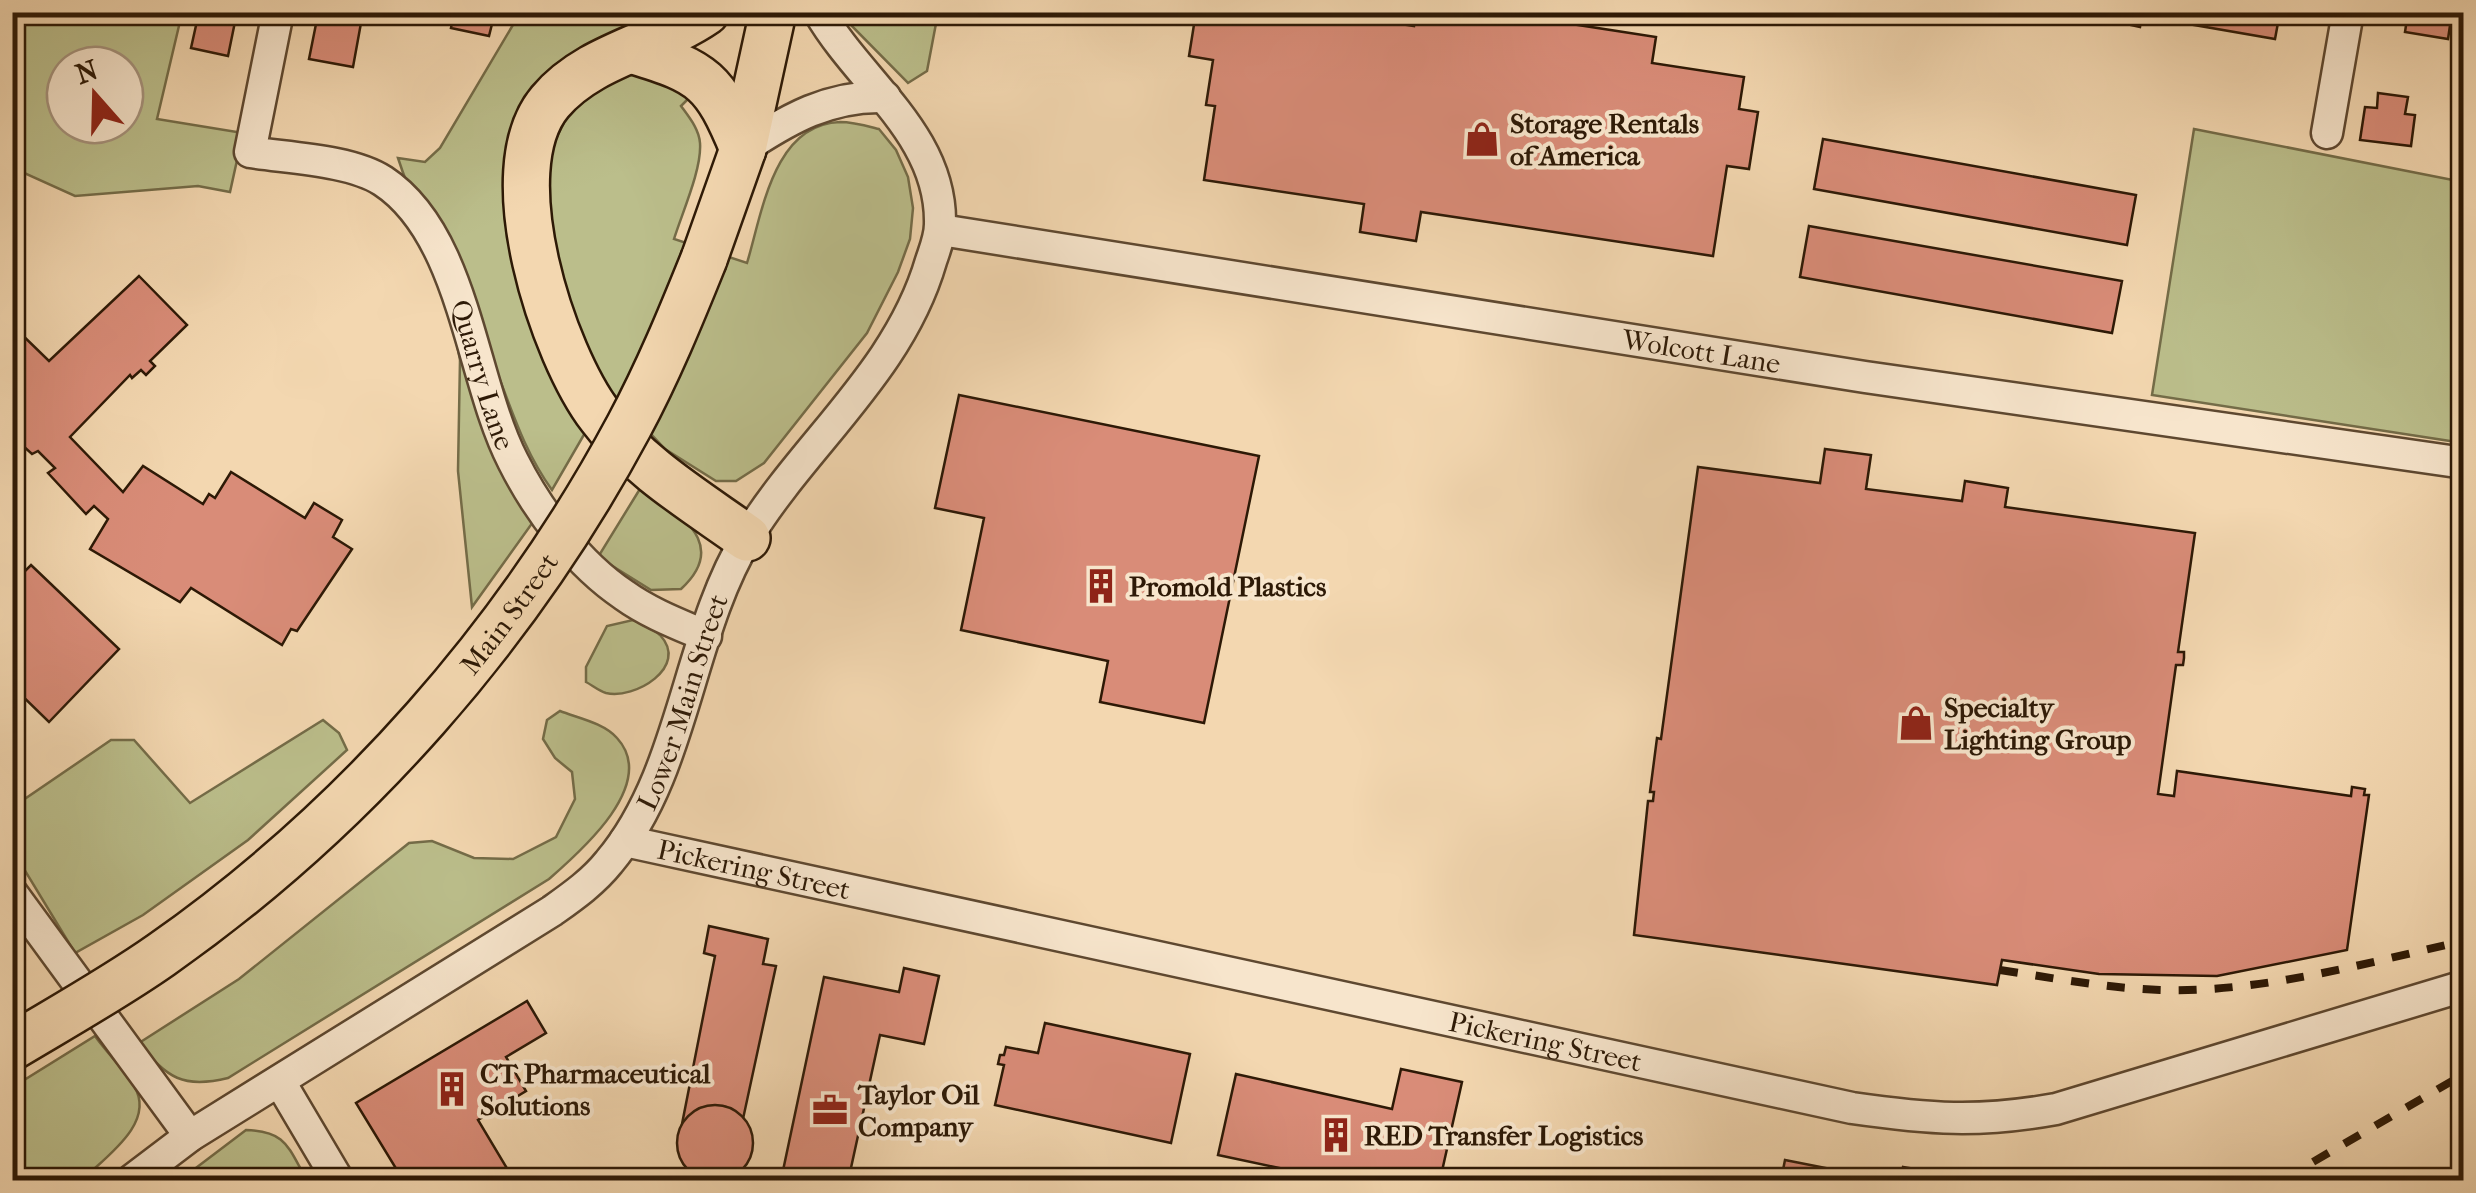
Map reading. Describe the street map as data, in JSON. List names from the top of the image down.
{
  "streets": {
    "highway": ["Main Street"],
    "street": [
      "Wolcott Lane",
      "Quarry Lane",
      "Lower Main Street",
      "Pickering Street"
    ]
  },
  "crossings": [
    ["Wolcott Lane", "Lower Main Street"],
    ["Quarry Lane", "Lower Main Street"],
    ["Lower Main Street", "Pickering Street"]
  ],
  "places": {
    "shop": ["Storage Rentals of America", "Specialty Lighting Group"],
    "building": ["Promold Plastics", "CT Pharmaceutical Solutions", "RED Transfer Logistics"],
    "office": ["Taylor Oil Company"]
  },
  "north": "top"
}
